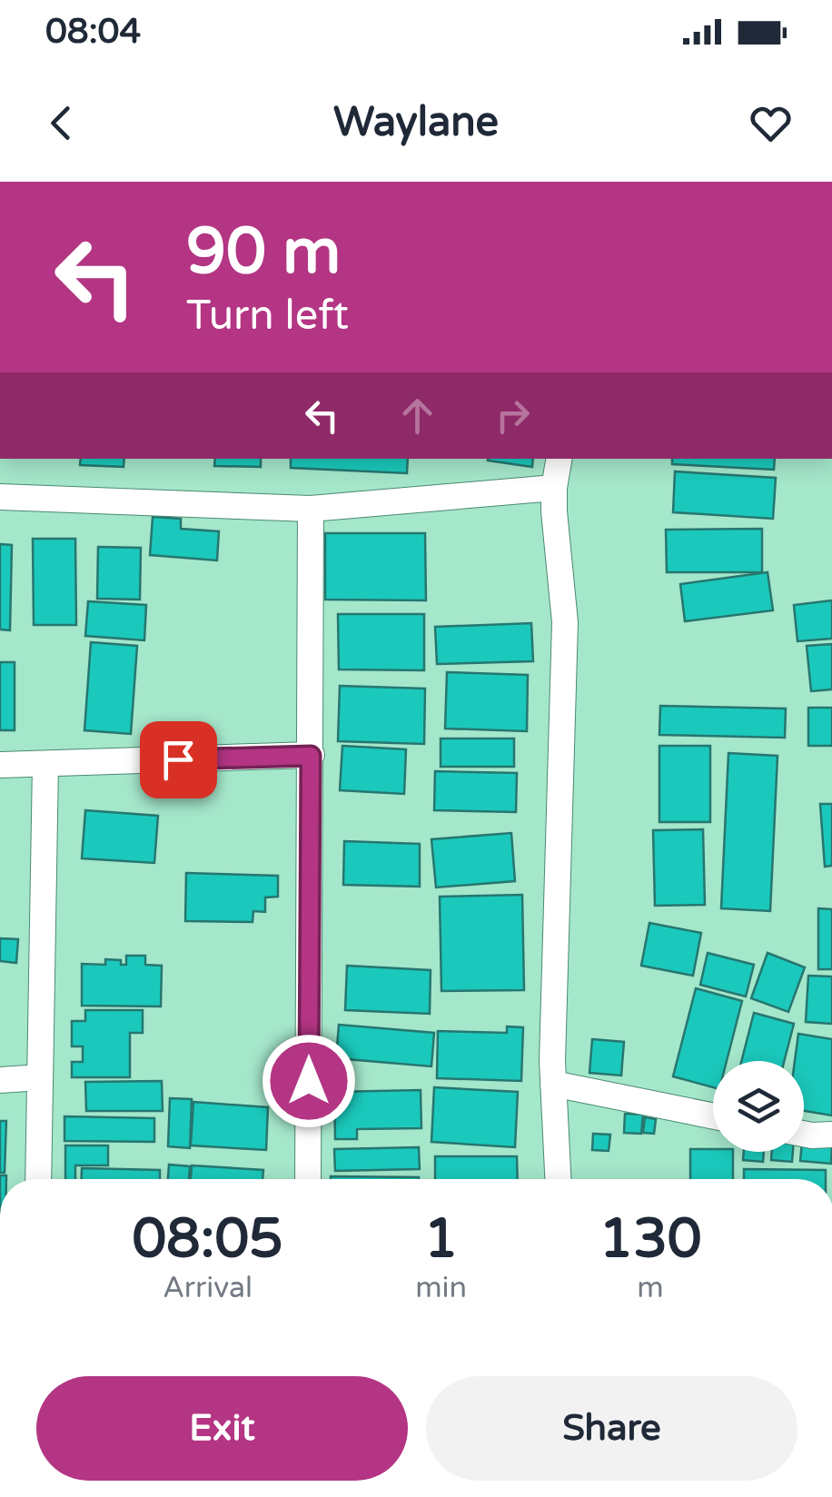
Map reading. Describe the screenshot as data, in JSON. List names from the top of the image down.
{
  "page": {
    "status": "08:04",
    "header": "Waylane",
    "turn": ["90 m", "Turn left"],
    "eta": [
      "08:05",
      "Arrival",
      "1",
      "min",
      "130",
      "m"
    ],
    "buttons": ["Exit", "Share"]
  }
}
